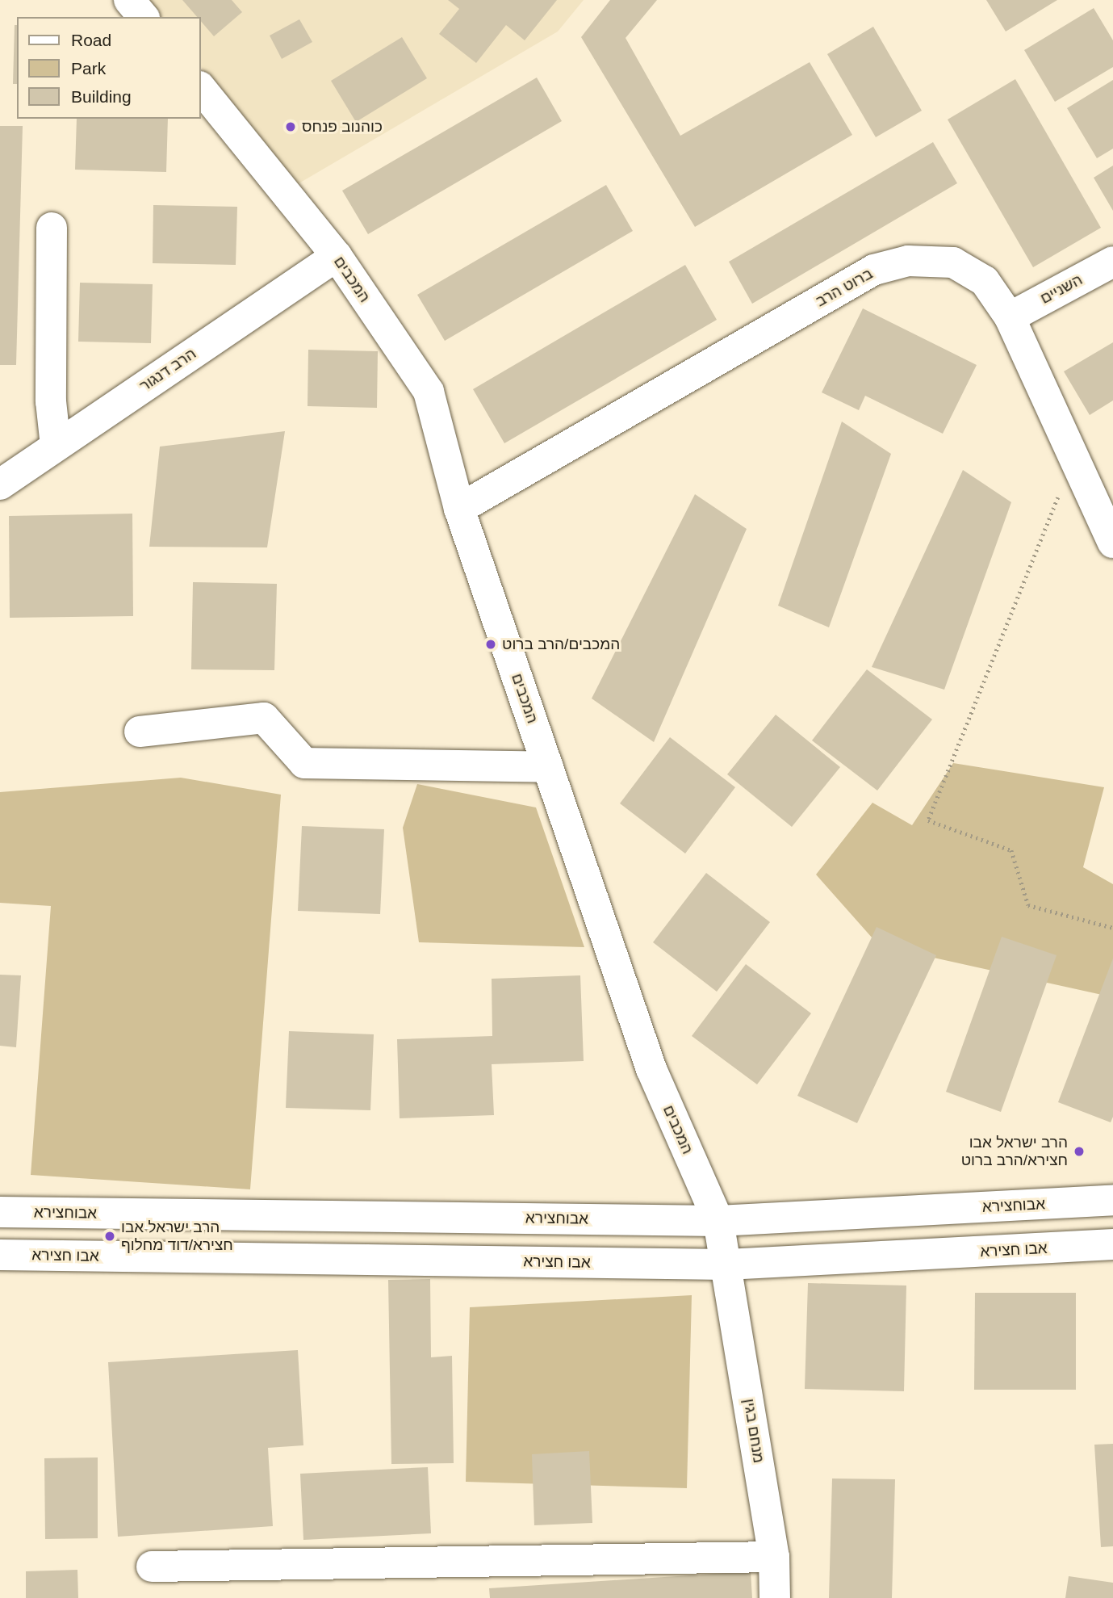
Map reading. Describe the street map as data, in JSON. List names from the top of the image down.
{
  "streets": {
    "street": [
      "המכבים",
      "ברוט הרב",
      "השניים",
      "הרב דנגור",
      "אבוחצירא",
      "אבו חצירא",
      "מנחם בגין"
    ]
  },
  "crossings": [
    ["המכבים", "ברוט הרב"],
    ["המכבים", "הרב דנגור"],
    ["המכבים", "אבוחצירא"],
    ["המכבים", "אבו חצירא"],
    ["המכבים", "מנחם בגין"],
    ["ברוט הרב", "השניים"],
    ["אבו חצירא", "מנחם בגין"]
  ],
  "places": [
    "כוהנוב פנחס",
    "המכבים/הרב ברוט",
    "הרב ישראל אבו חצירא/הרב ברוט",
    "הרב ישראל אבו חצירא/דוד מחלוף"
  ],
  "legend": ["Road", "Park", "Building"]
}
